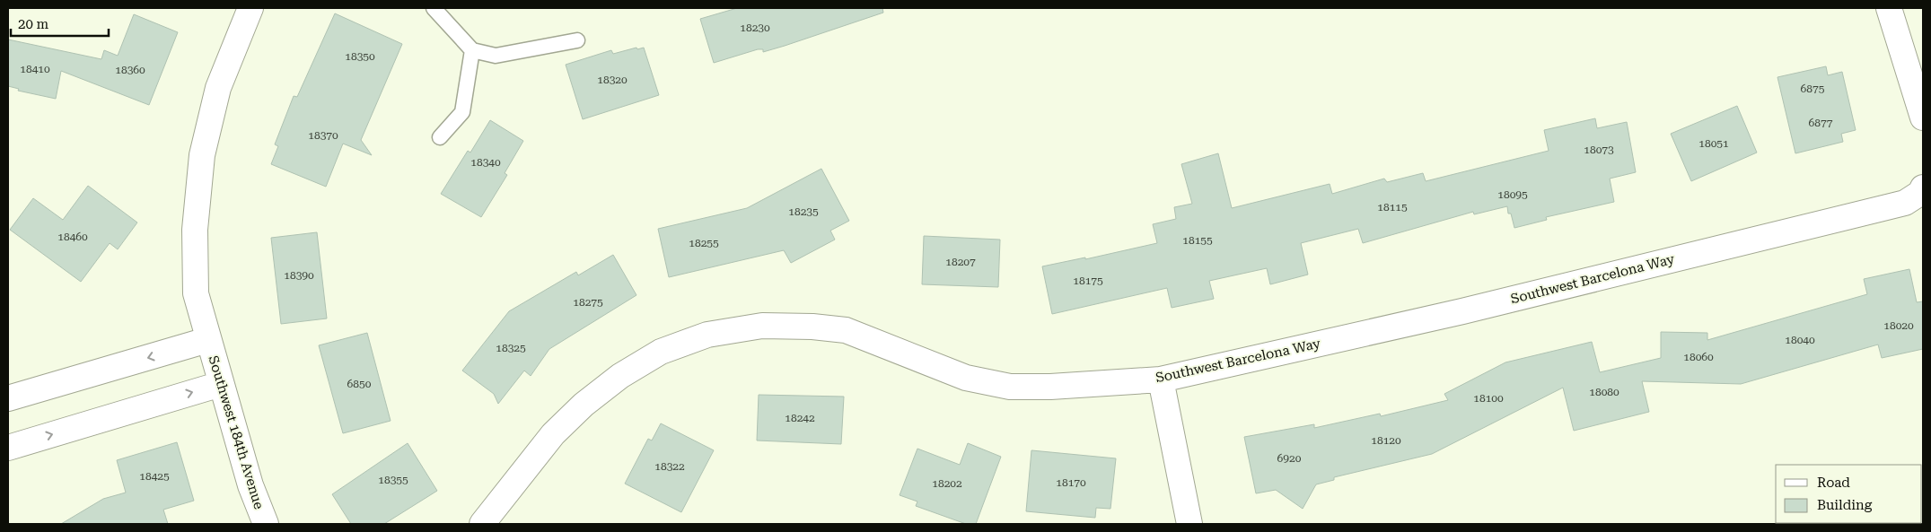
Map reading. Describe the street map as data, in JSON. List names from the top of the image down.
{
  "streets": {
    "street": ["Southwest Barcelona Way", "Southwest 184th Avenue"]
  },
  "house_numbers": [
    "18230",
    "18350",
    "18410",
    "18360",
    "18320",
    "6875",
    "6877",
    "18370",
    "18051",
    "18073",
    "18340",
    "18095",
    "18115",
    "18235",
    "18460",
    "18155",
    "18255",
    "18207",
    "18390",
    "18175",
    "18275",
    "18020",
    "18040",
    "18325",
    "18060",
    "6850",
    "18080",
    "18100",
    "18242",
    "18120",
    "6920",
    "18322",
    "18425",
    "18355",
    "18170",
    "18202"
  ],
  "legend": ["Road", "Building"],
  "scale_bar": "20 m"
}
